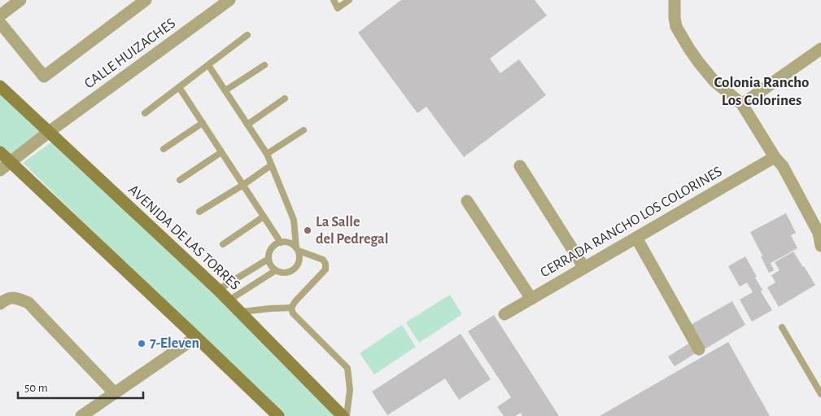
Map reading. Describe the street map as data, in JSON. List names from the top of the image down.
{
  "streets": {
    "street": ["CALLE HUIZACHES", "CERRADA RANCHO LOS COLORINES", "AVENIDA DE LAS TORRES"]
  },
  "crossings": [
    ["CALLE HUIZACHES", "AVENIDA DE LAS TORRES"]
  ],
  "districts": ["Colonia Rancho Los Colorines"],
  "places": ["La Salle del Pedregal", "7-Eleven"],
  "scale_bar": "50 m"
}
